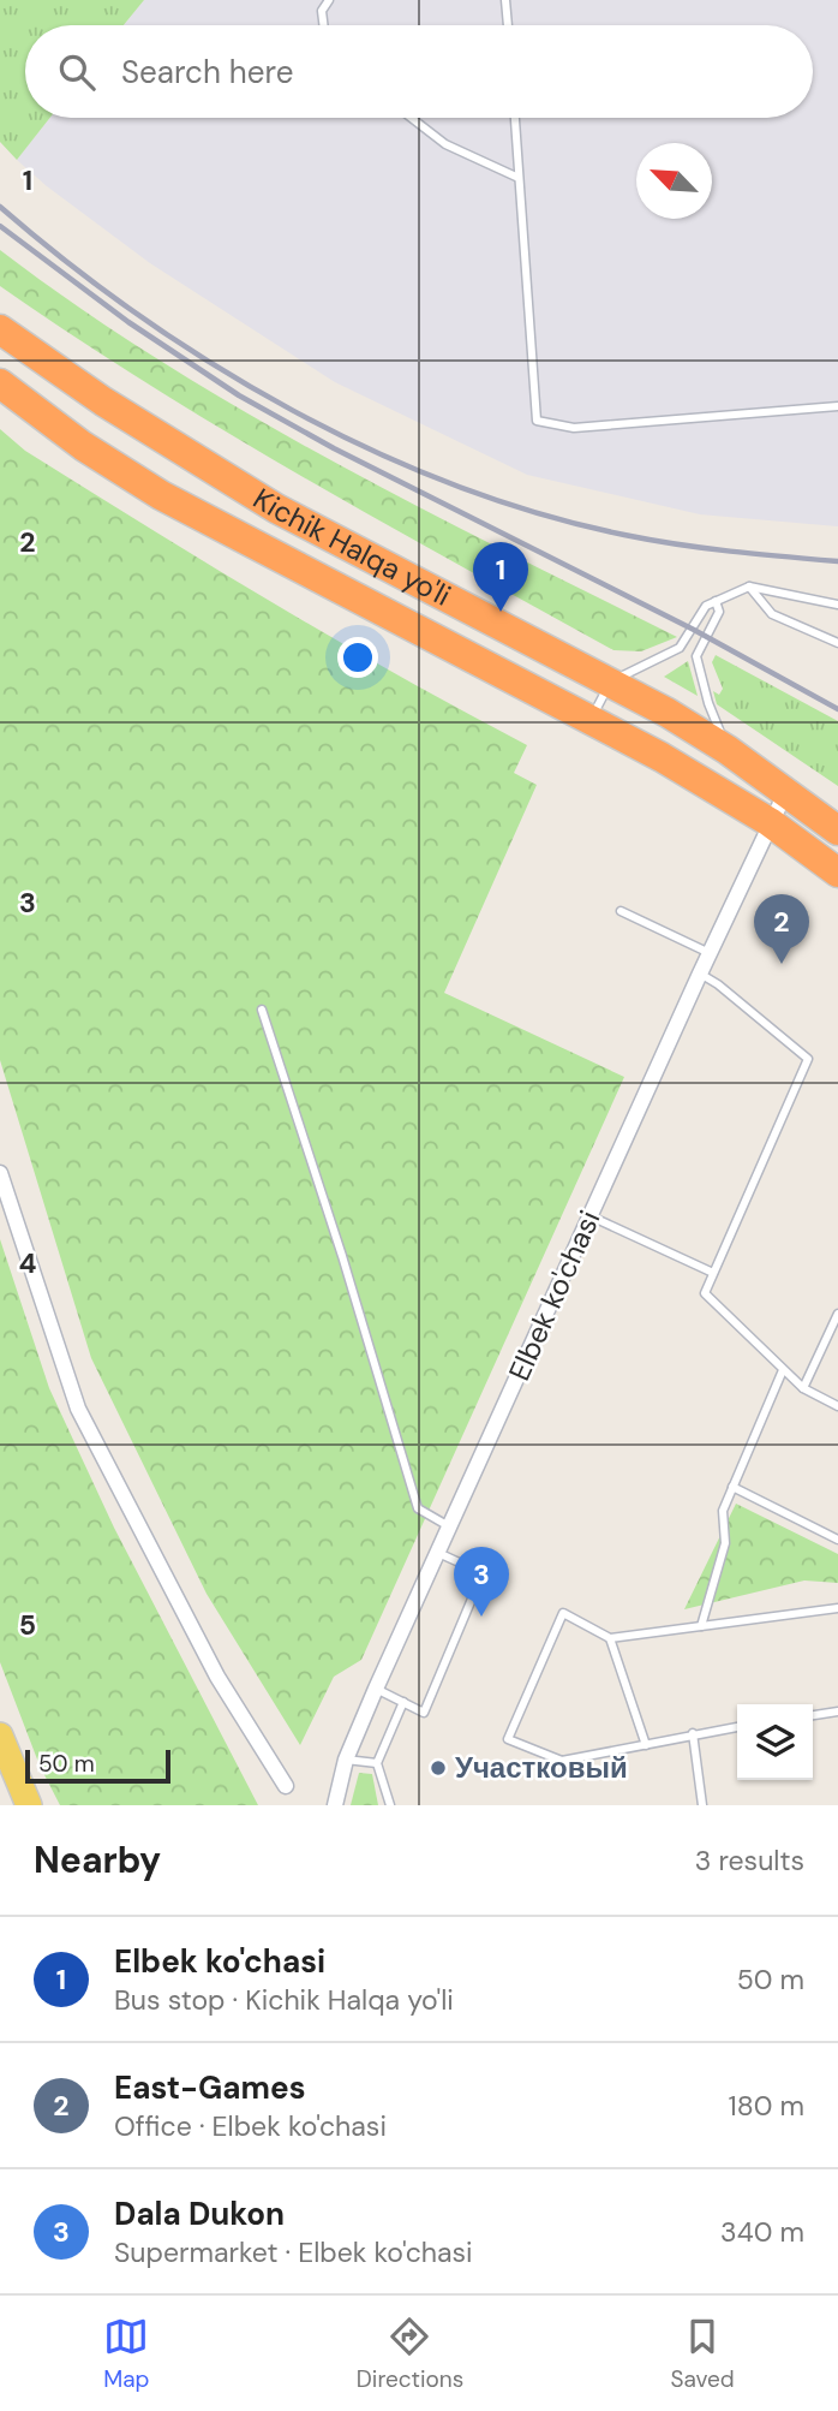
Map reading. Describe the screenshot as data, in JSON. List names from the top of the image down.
{
  "streets": {
    "highway": ["Kichik Halqa yo'li"],
    "street": ["Elbek ko'chasi"]
  },
  "crossings": [
    ["Kichik Halqa yo'li", "Elbek ko'chasi"]
  ],
  "places": ["Участковый"],
  "scale_bar": "50 m",
  "north": "top left",
  "page": {
    "search": "Search here",
    "pins": ["1", "2", "3"],
    "scale": "50 m",
    "heading": ["Nearby", "3 results"],
    "list": [
      {
        "mark": "1",
        "name": "Elbek ko'chasi",
        "note": "Bus stop · Kichik Halqa yo'li",
        "value": "50 m"
      },
      {
        "mark": "2",
        "name": "East-Games",
        "note": "Office · Elbek ko'chasi",
        "value": "180 m"
      },
      {
        "mark": "3",
        "name": "Dala Dukon",
        "note": "Supermarket · Elbek ko'chasi",
        "value": "340 m"
      }
    ],
    "nav": ["Map", "Directions", "Saved"]
  },
  "grid": {
    "rows": [
      "1",
      "2",
      "3",
      "4",
      "5"
    ]
  }
}
